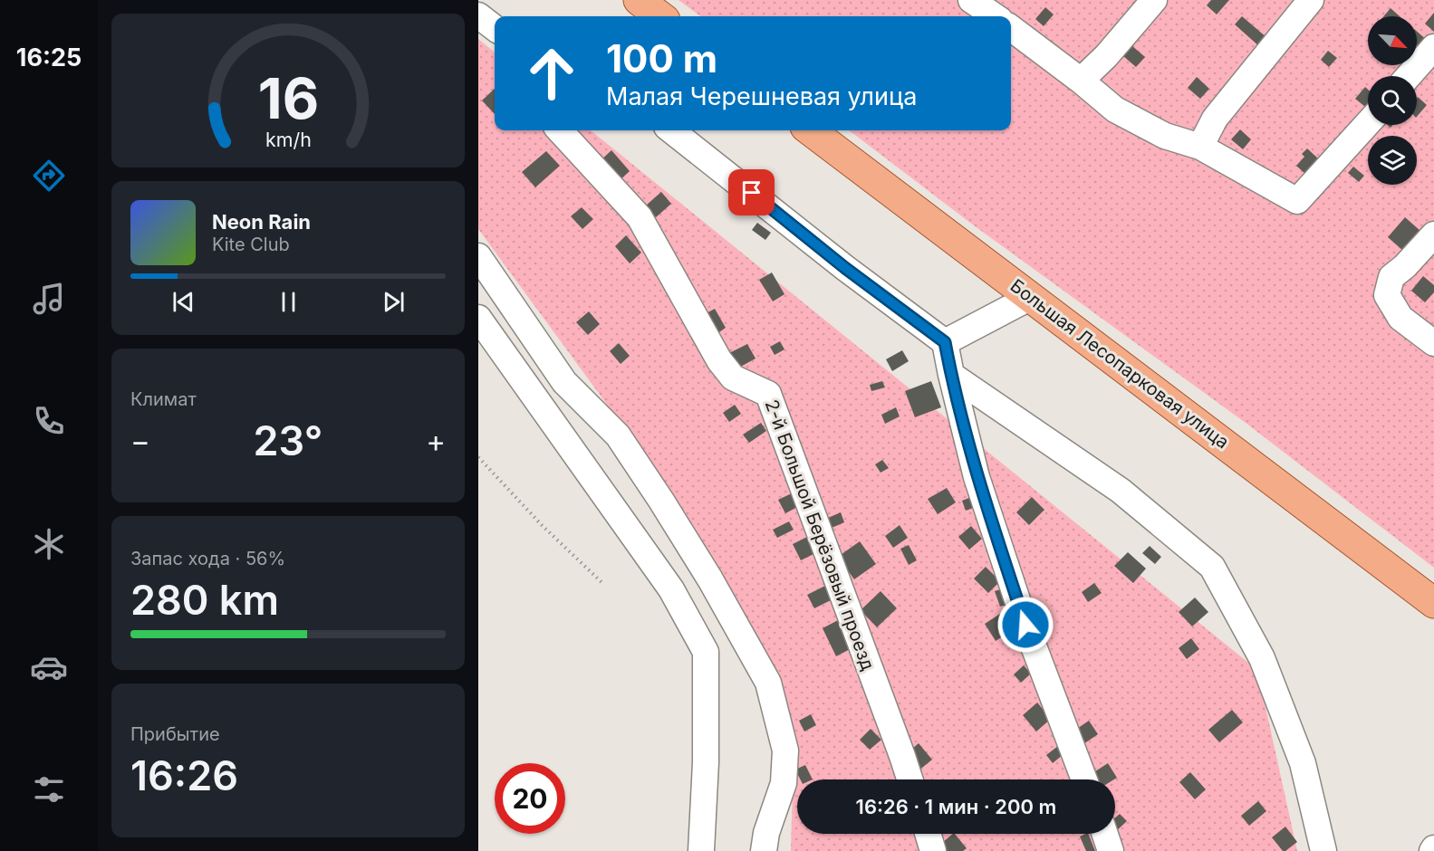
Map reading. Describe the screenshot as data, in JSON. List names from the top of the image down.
{
  "streets": {
    "main road": ["Большая Лесопарковая улица"],
    "street": ["2-й Большой Берёзовый проезд"]
  },
  "north": "bottom right",
  "page": {
    "tabs": "16:25",
    "turn": ["100 m", "Малая Черешневая улица"],
    "song": ["Neon Rain", "Kite Club"],
    "tile": [
      "Климат",
      ["Запас хода · 56%", "280 km"],
      ["Прибытие", "16:26"]
    ],
    "heat": ["−", "23°", "+"],
    "limit": "20",
    "trip": "16:26 · 1 мин · 200 m",
    "gauge": ["16", "km/h"]
  }
}
